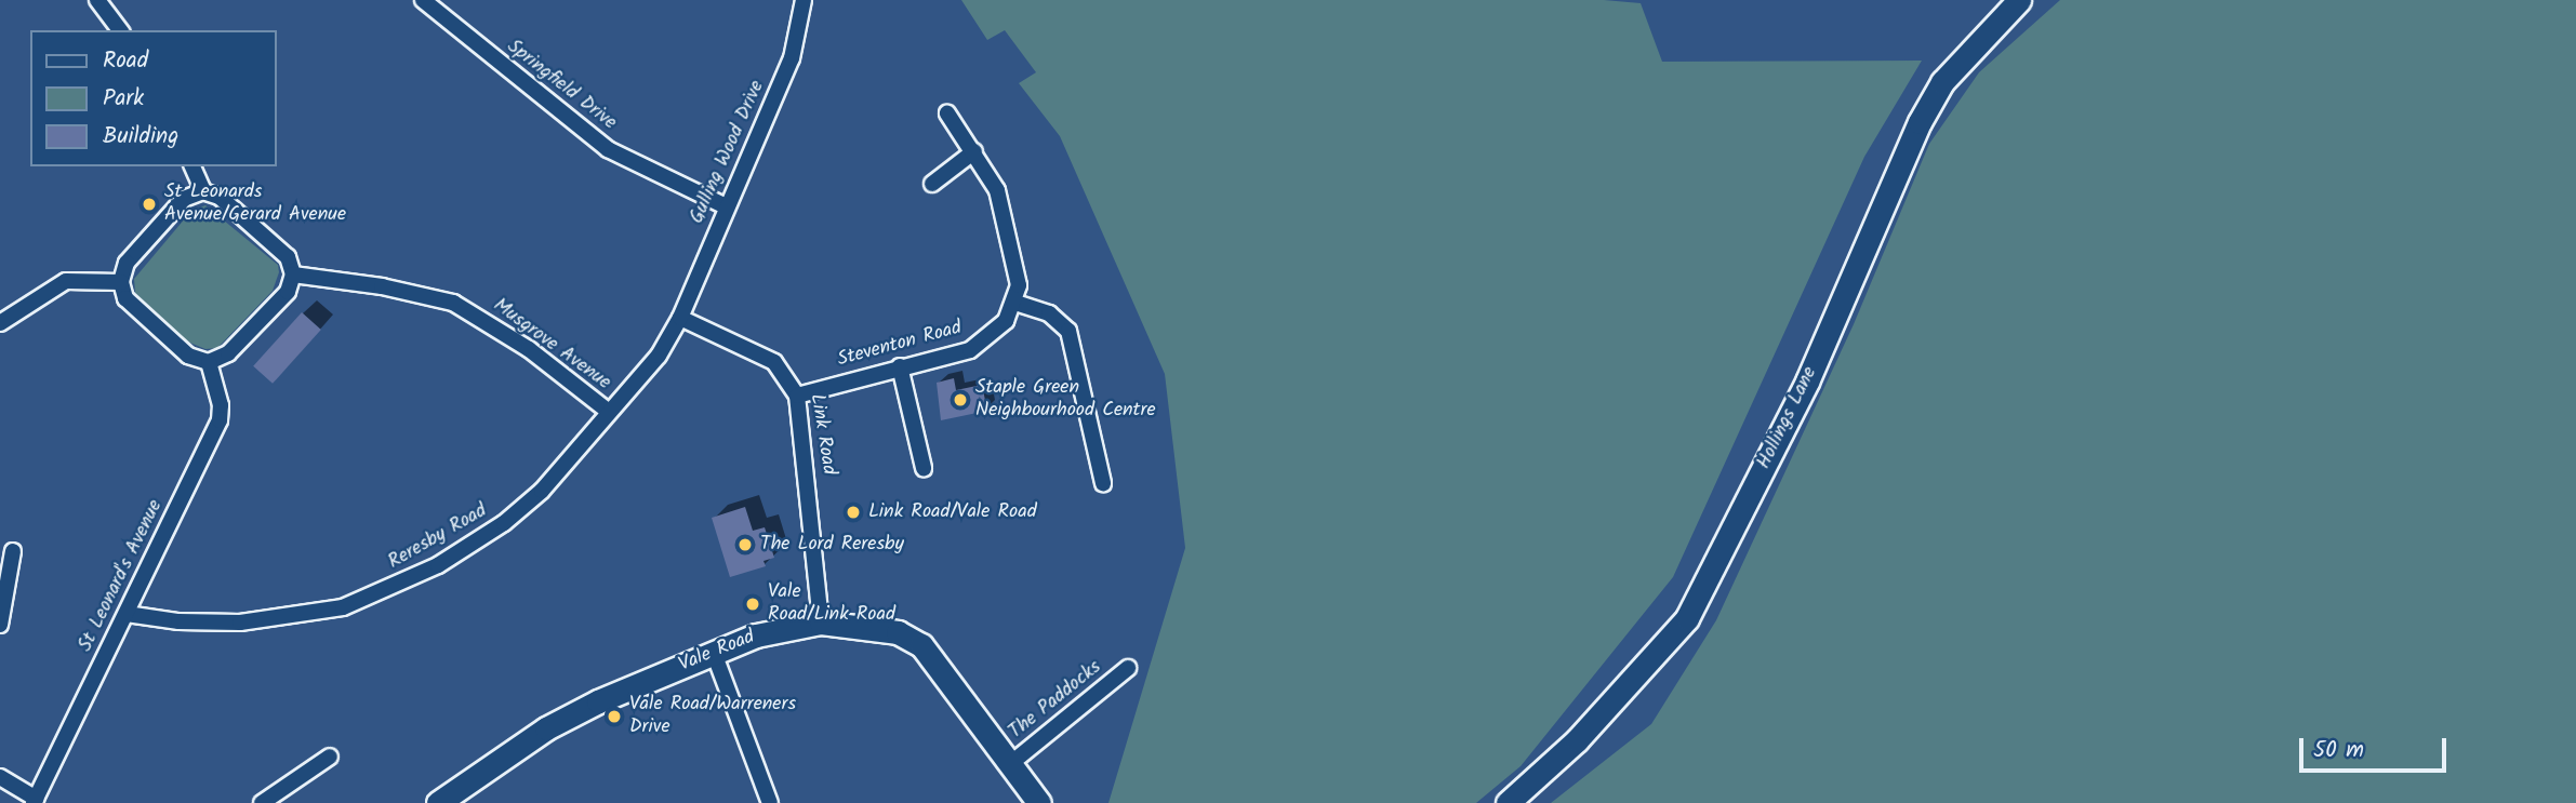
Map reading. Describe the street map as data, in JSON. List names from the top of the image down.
{
  "streets": {
    "street": [
      "Springfield Drive",
      "Gulling Wood Drive",
      "Musgrove Avenue",
      "Steventon Road",
      "Hollings Lane",
      "Link Road",
      "Reresby Road",
      "St Leonard's Avenue",
      "Vale Road",
      "The Paddocks"
    ]
  },
  "crossings": [
    ["Springfield Drive", "Gulling Wood Drive"],
    ["Gulling Wood Drive", "Link Road"],
    ["Gulling Wood Drive", "Reresby Road"],
    ["Musgrove Avenue", "Reresby Road"],
    ["Musgrove Avenue", "St Leonard's Avenue"],
    ["Steventon Road", "Link Road"],
    ["Link Road", "Reresby Road"],
    ["Link Road", "Vale Road"],
    ["Reresby Road", "St Leonard's Avenue"],
    ["Vale Road", "The Paddocks"]
  ],
  "places": [
    "St Leonards Avenue/Gerard Avenue",
    "Staple Green Neighbourhood Centre",
    "Link Road/Vale Road",
    "The Lord Reresby",
    "Vale Road/Link Road",
    "Vale Road/Warreners Drive"
  ],
  "legend": ["Road", "Park", "Building"],
  "scale_bar": "50 m"
}
